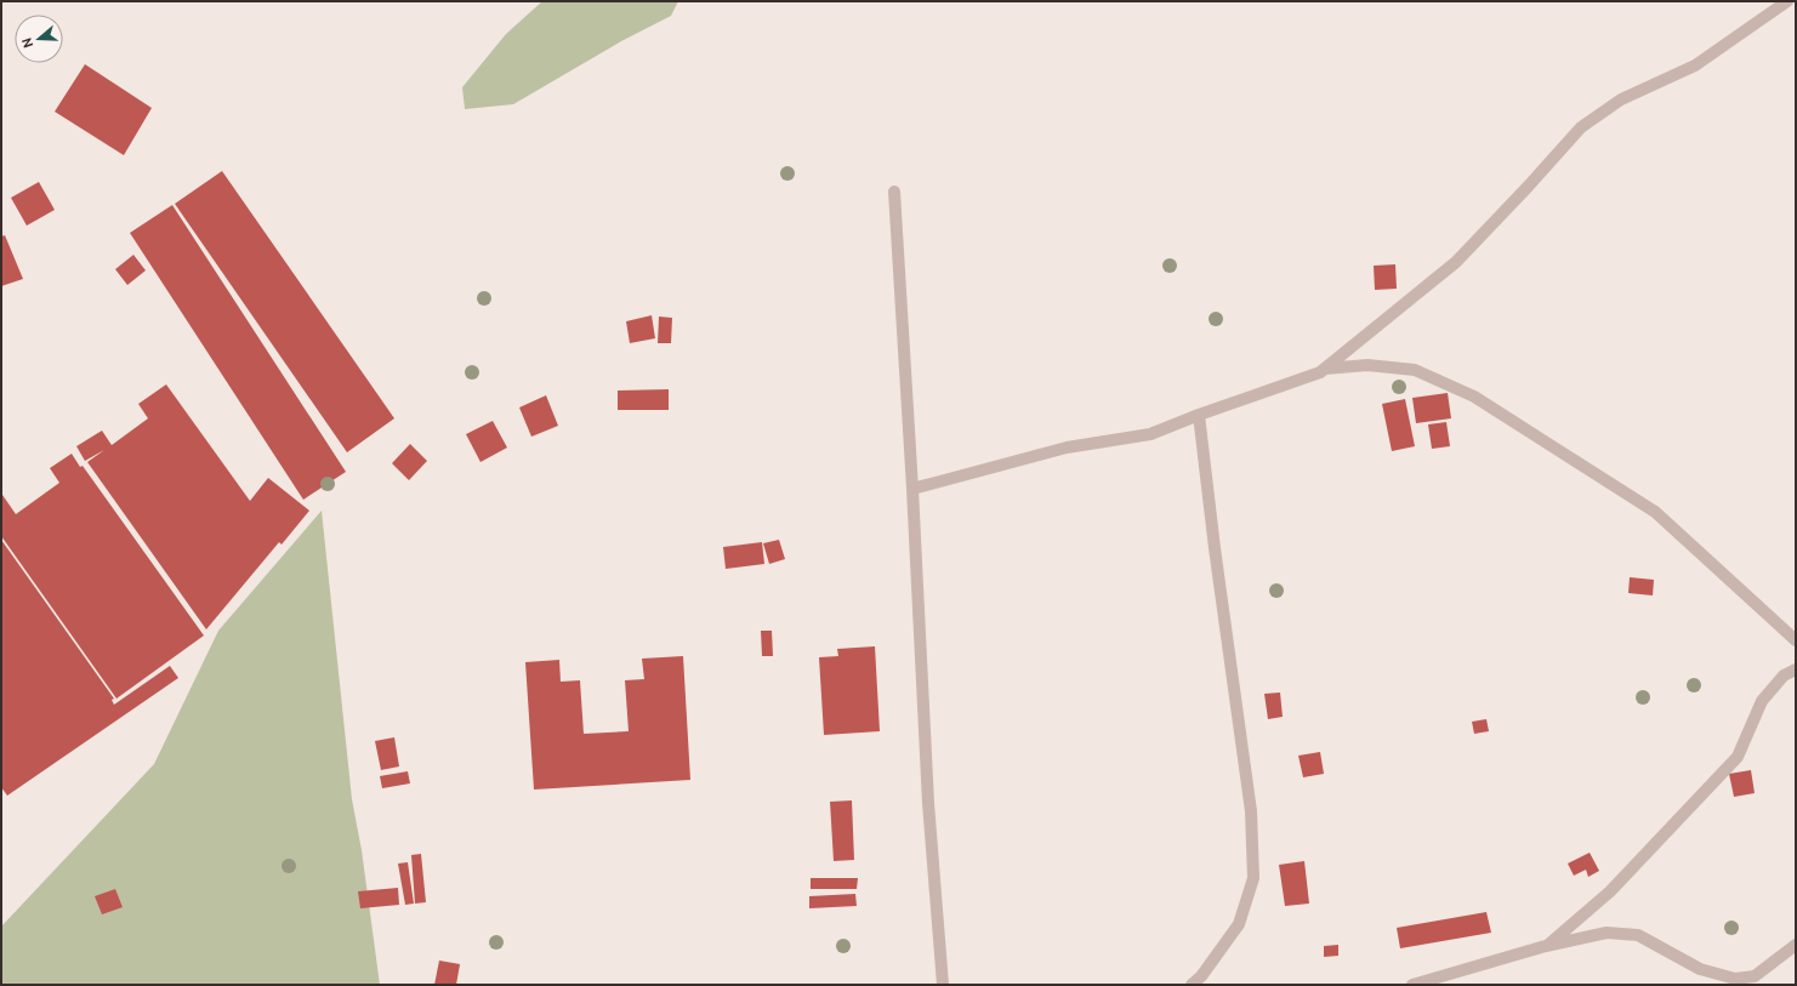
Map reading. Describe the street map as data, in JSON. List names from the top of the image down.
{
  "north": "left"
}
